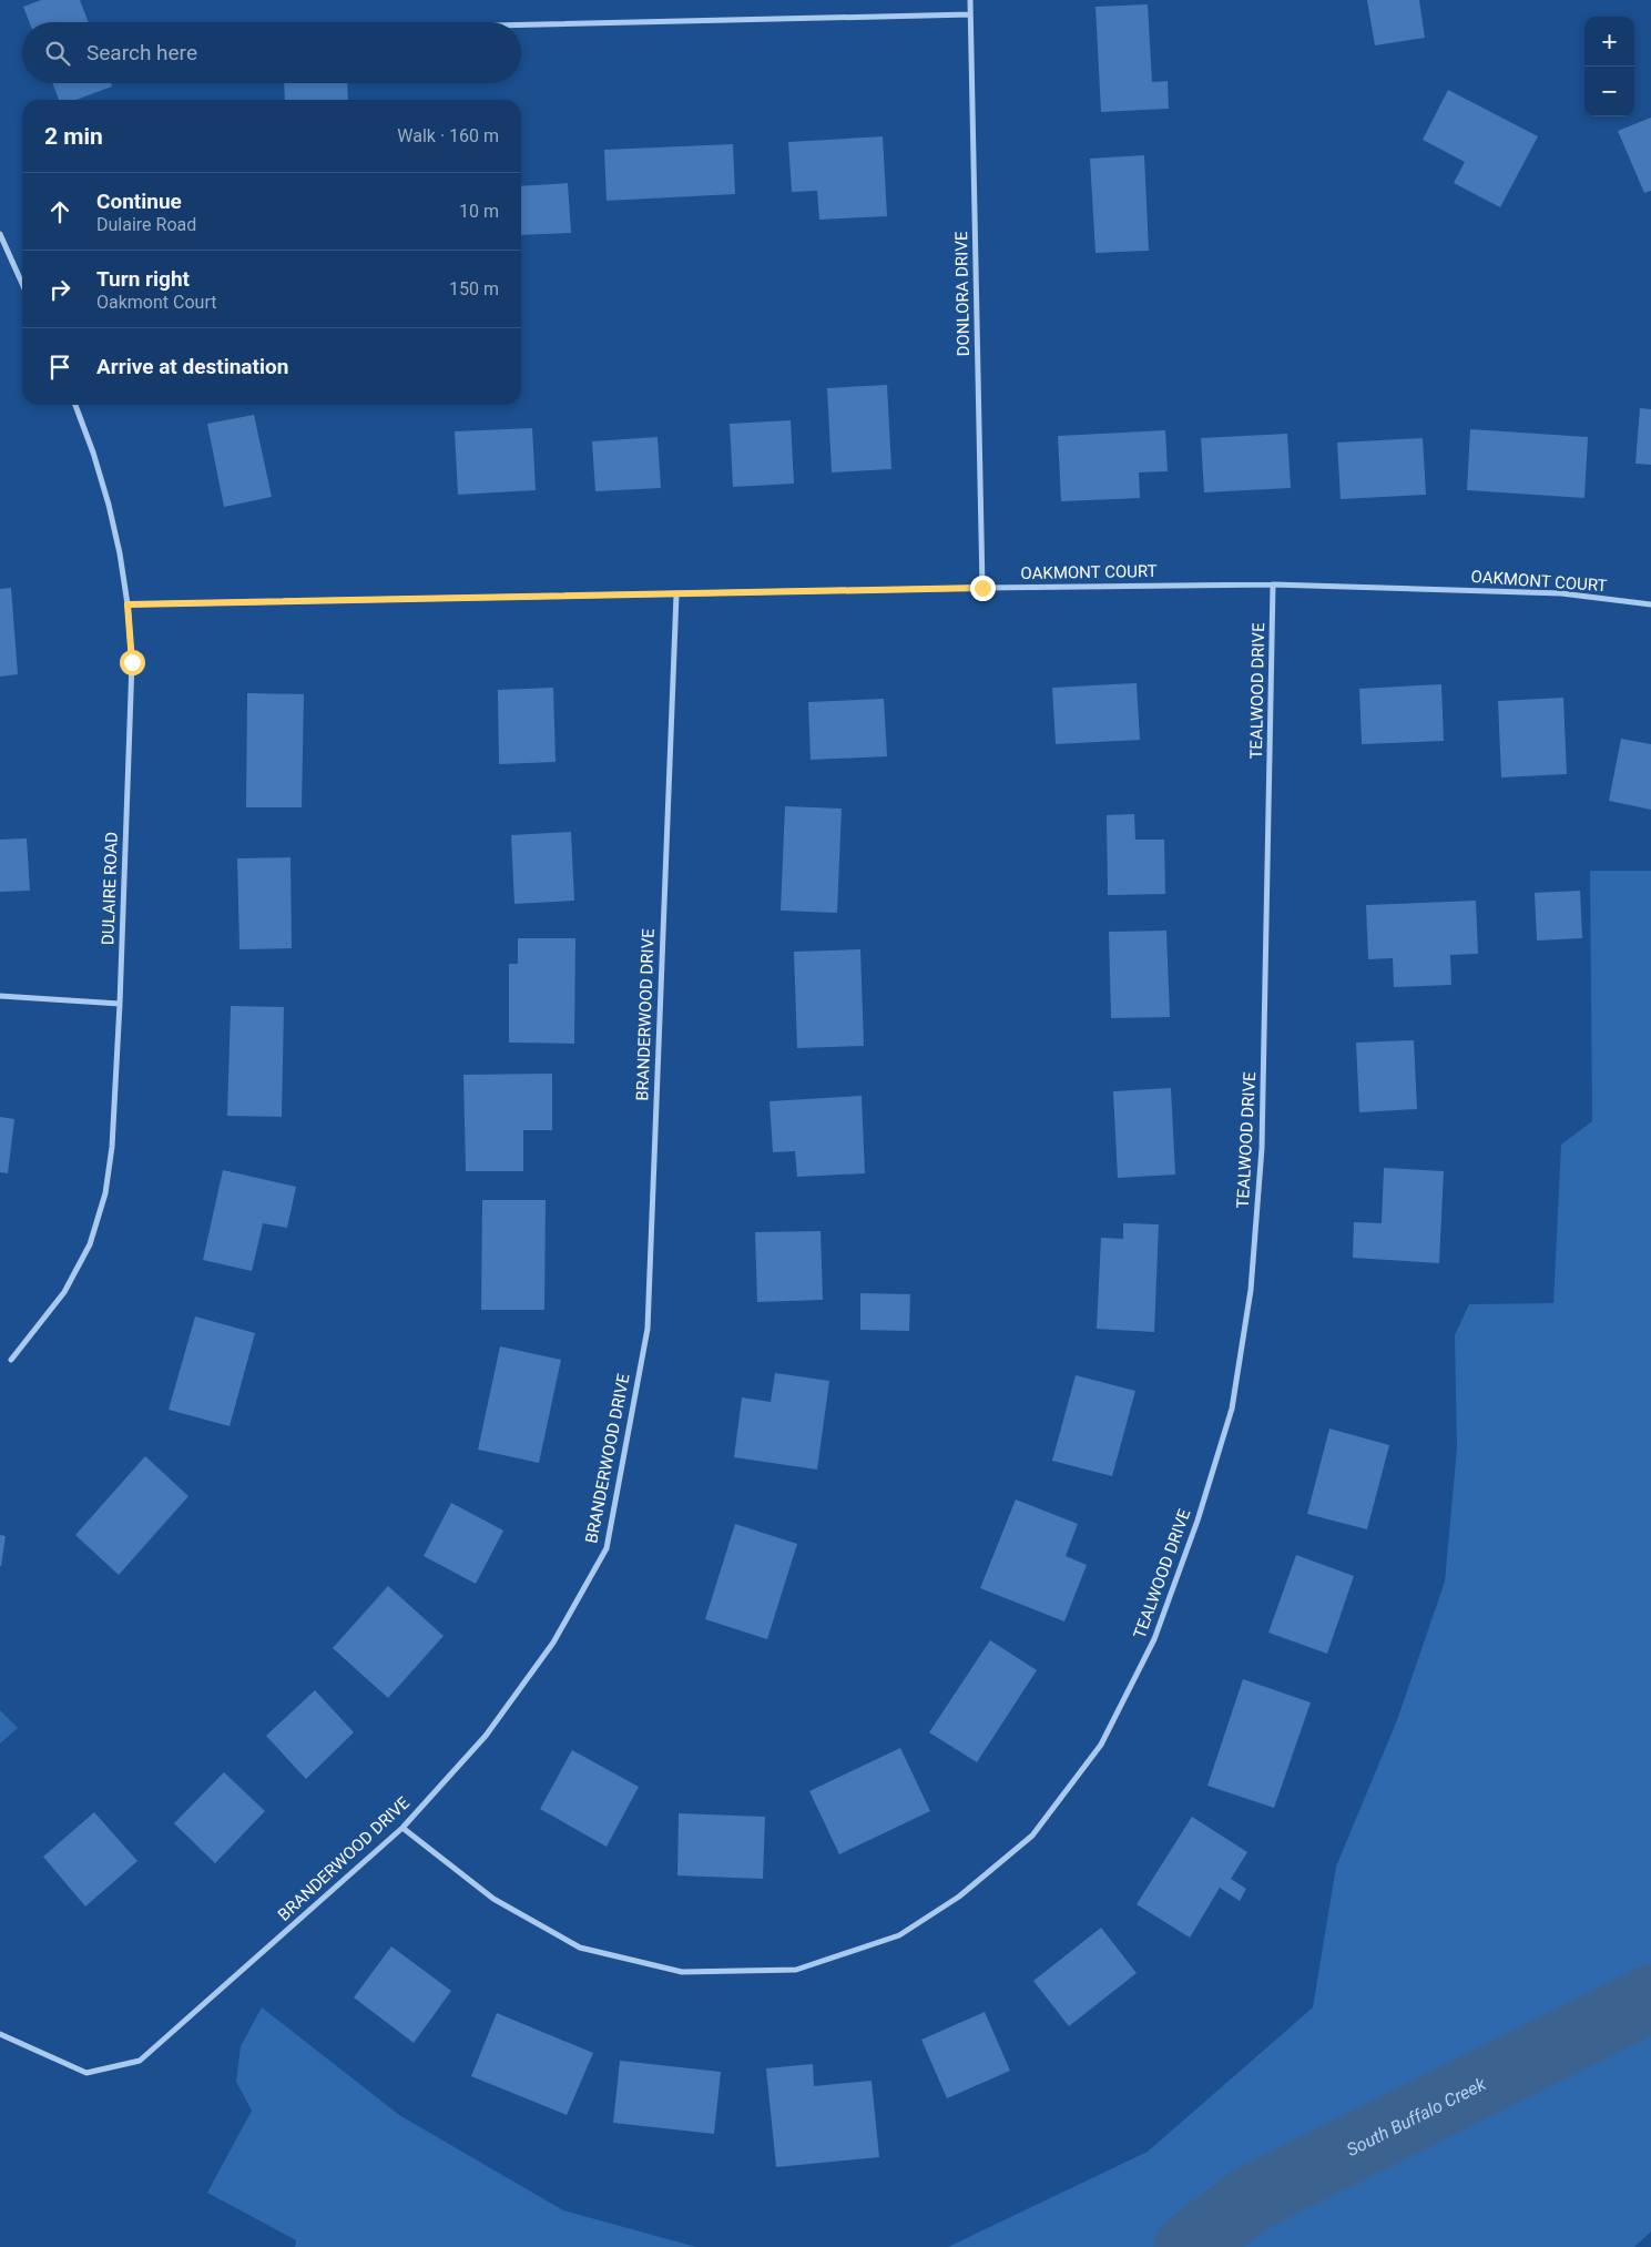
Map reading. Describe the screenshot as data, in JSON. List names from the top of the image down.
{
  "streets": {
    "street": [
      "DONLORA DRIVE",
      "OAKMONT COURT",
      "TEALWOOD DRIVE",
      "DULAIRE ROAD",
      "BRANDERWOOD DRIVE"
    ]
  },
  "crossings": [
    ["DONLORA DRIVE", "OAKMONT COURT"],
    ["OAKMONT COURT", "TEALWOOD DRIVE"],
    ["OAKMONT COURT", "DULAIRE ROAD"],
    ["OAKMONT COURT", "BRANDERWOOD DRIVE"],
    ["TEALWOOD DRIVE", "BRANDERWOOD DRIVE"]
  ],
  "water": ["South Buffalo Creek"],
  "page": {
    "map_buttons": ["+", "−"],
    "search": "Search here",
    "heading": ["2 min", "Walk · 160 m"],
    "list": [
      ["Continue", "Dulaire Road", "10 m"],
      ["Turn right", "Oakmont Court", "150 m"],
      "Arrive at destination"
    ]
  }
}
